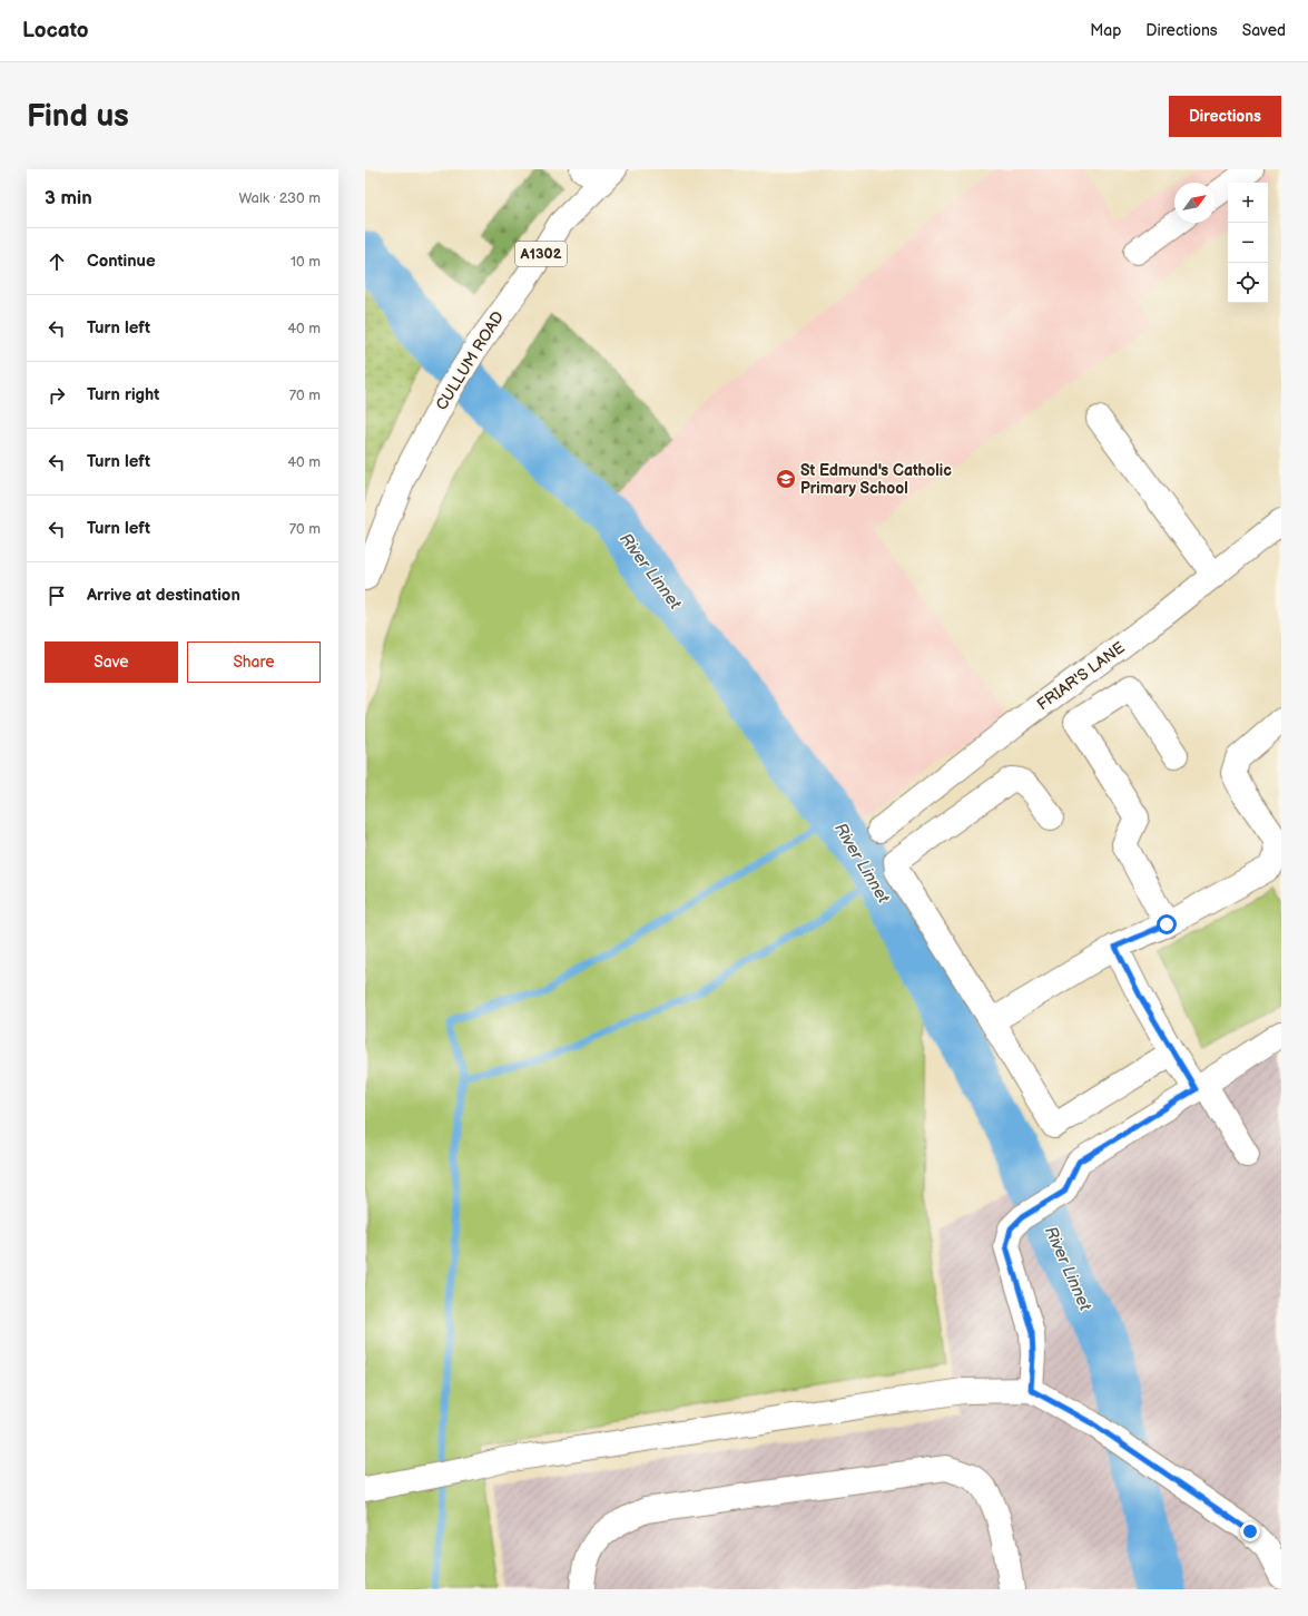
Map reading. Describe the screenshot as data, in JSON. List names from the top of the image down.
{
  "streets": {
    "street": ["A1302", "CULLUM ROAD", "FRIAR'S LANE"]
  },
  "water": ["River Linnet"],
  "places": {
    "school or university": ["St Edmund's Catholic Primary School"]
  },
  "north": "top right",
  "page": {
    "header": "Locato",
    "nav": ["Map", "Directions", "Saved"],
    "buttons": [
      "Directions",
      ["Save", "Share"]
    ],
    "title": "Find us",
    "heading": ["3 min", "Walk · 230 m"],
    "map_buttons": ["+", "−"],
    "list": [
      ["Continue", "10 m"],
      ["Turn left", "40 m"],
      ["Turn right", "70 m"],
      ["Turn left", "40 m"],
      ["Turn left", "70 m"],
      "Arrive at destination"
    ]
  }
}
